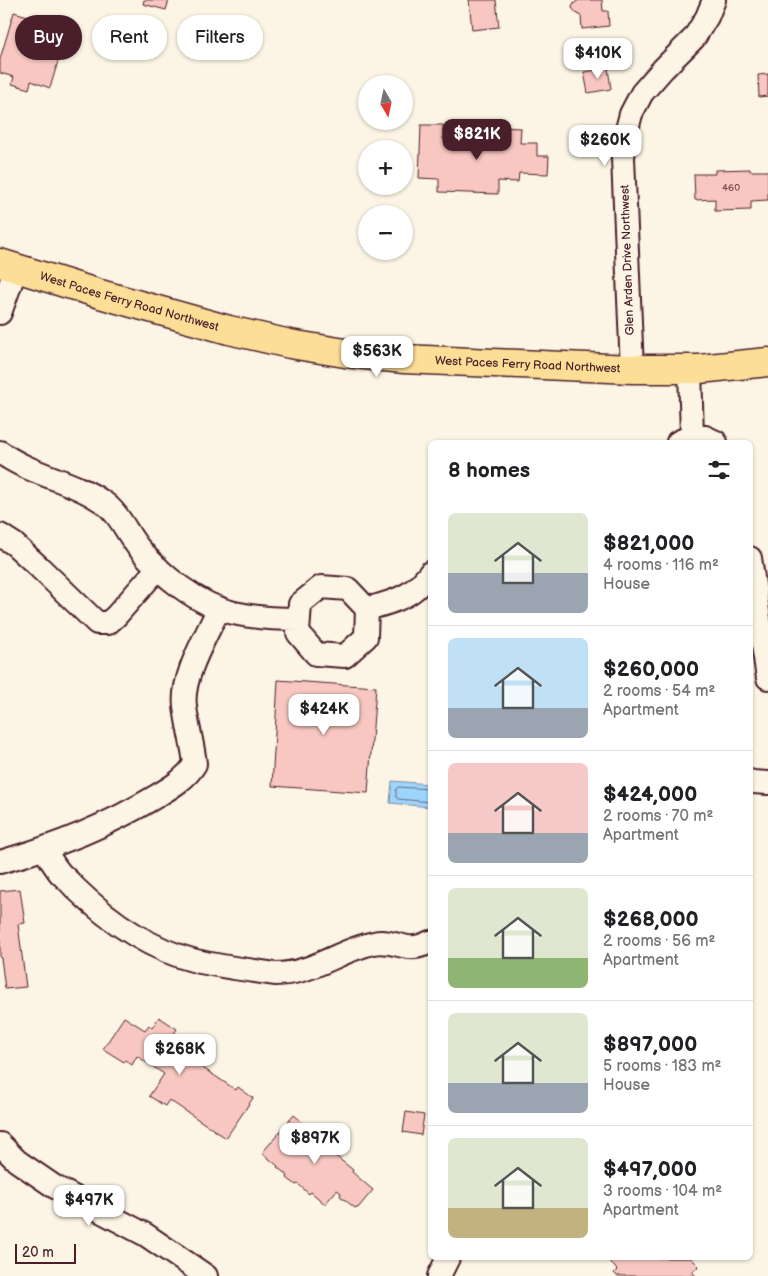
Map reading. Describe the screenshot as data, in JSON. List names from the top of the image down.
{
  "streets": {
    "main road": ["West Paces Ferry Road Northwest"],
    "street": ["Glen Arden Drive Northwest"]
  },
  "crossings": [
    ["Glen Arden Drive Northwest", "West Paces Ferry Road Northwest"]
  ],
  "house_numbers": ["460"],
  "scale_bar": "20 m",
  "north": "bottom",
  "page": {
    "chip": ["Buy", "Rent", "Filters"],
    "price": [
      "$410K",
      "$821K",
      "$260K",
      "$563K",
      "$424K",
      "$268K",
      "$897K",
      "$497K"
    ],
    "map_buttons": ["+", "−"],
    "heading": "8 homes",
    "list": [
      {
        "name": "$821,000",
        "note": "4 rooms · 116 m² · House"
      },
      {
        "name": "$260,000",
        "note": "2 rooms · 54 m² · Apartment"
      },
      {
        "name": "$424,000",
        "note": "2 rooms · 70 m² · Apartment"
      },
      {
        "name": "$268,000",
        "note": "2 rooms · 56 m² · Apartment"
      },
      {
        "name": "$897,000",
        "note": "5 rooms · 183 m² · House"
      },
      {
        "name": "$497,000",
        "note": "3 rooms · 104 m² · Apartment"
      }
    ],
    "scale": "20 m"
  }
}
